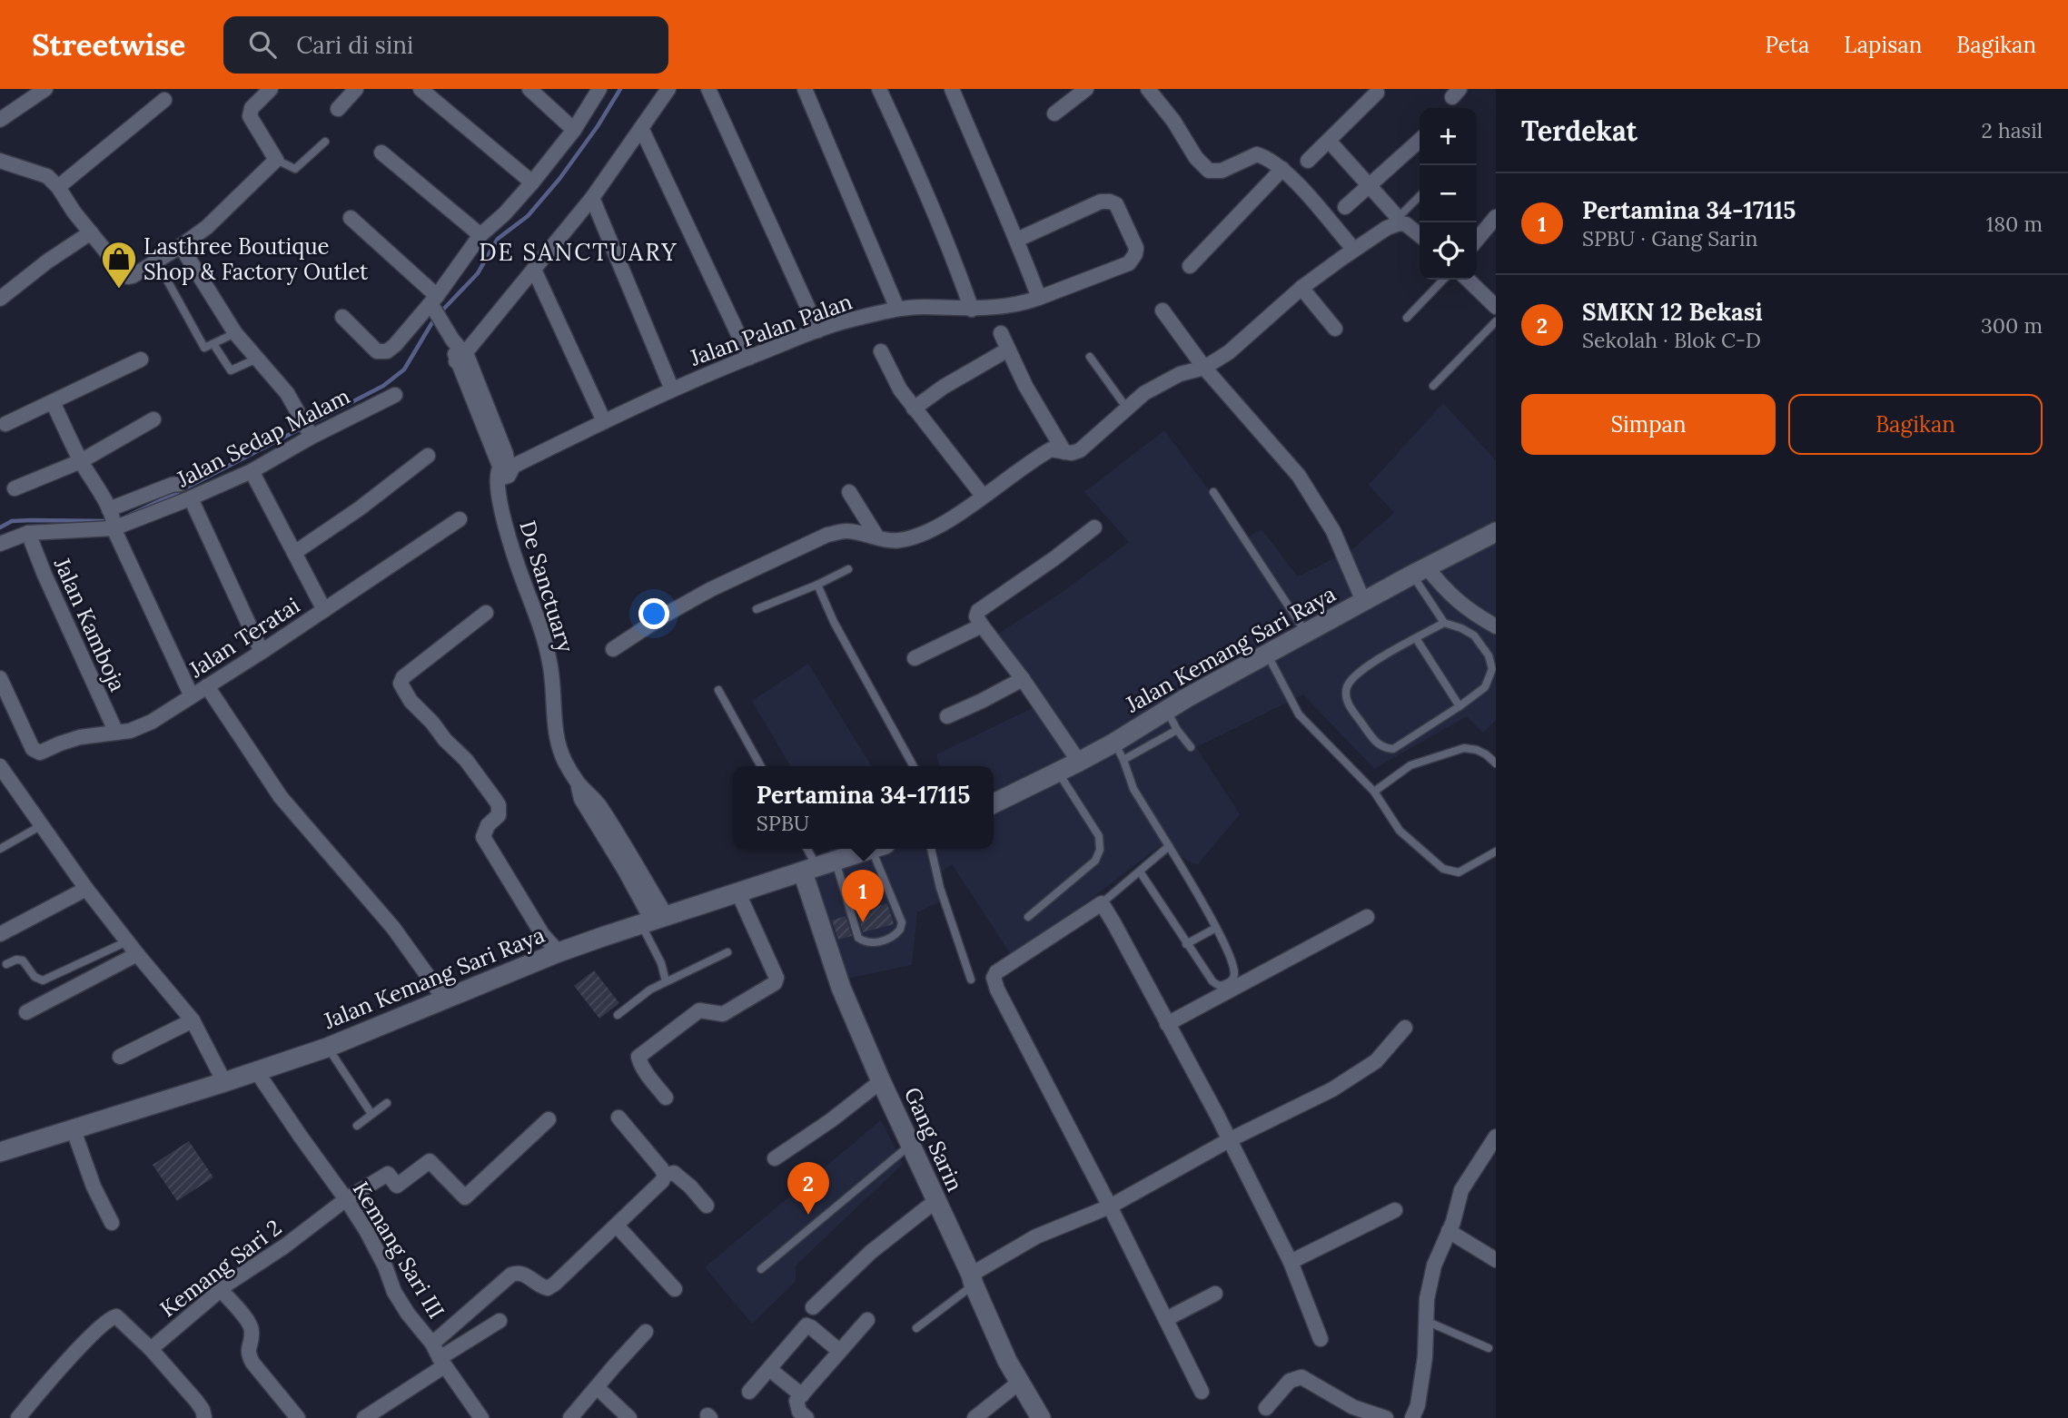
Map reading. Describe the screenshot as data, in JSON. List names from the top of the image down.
{
  "streets": {
    "main road": ["Jalan Kemang Sari Raya", "Gang Sarin"],
    "street": [
      "Jalan Palan Palan",
      "Jalan Sedap Malam",
      "De Sanctuary",
      "Jalan Kamboja",
      "Jalan Teratai",
      "Kemang Sari III",
      "Kemang Sari 2"
    ]
  },
  "crossings": [
    ["Jalan Palan Palan", "De Sanctuary"],
    ["Jalan Sedap Malam", "Jalan Kamboja"],
    ["De Sanctuary", "Jalan Kemang Sari Raya"],
    ["Jalan Kamboja", "Jalan Teratai"],
    ["Jalan Kemang Sari Raya", "Gang Sarin"],
    ["Jalan Kemang Sari Raya", "Kemang Sari III"],
    ["Kemang Sari III", "Kemang Sari 2"]
  ],
  "districts": ["DE SANCTUARY"],
  "places": {
    "shop": ["Lasthree Boutique Shop & Factory Outlet"]
  },
  "page": {
    "header": "Streetwise",
    "search": "Cari di sini",
    "nav": ["Peta", "Lapisan", "Bagikan"],
    "heading": ["Terdekat", "2 hasil"],
    "map_buttons": ["+", "−"],
    "list": [
      {
        "mark": "1",
        "name": "Pertamina 34-17115",
        "note": "SPBU · Gang Sarin",
        "value": "180 m"
      },
      {
        "mark": "2",
        "name": "SMKN 12 Bekasi",
        "note": "Sekolah · Blok C-D",
        "value": "300 m"
      }
    ],
    "buttons": ["Simpan", "Bagikan"],
    "popup": ["Pertamina 34-17115", "SPBU"],
    "pins": ["1", "2"]
  }
}
